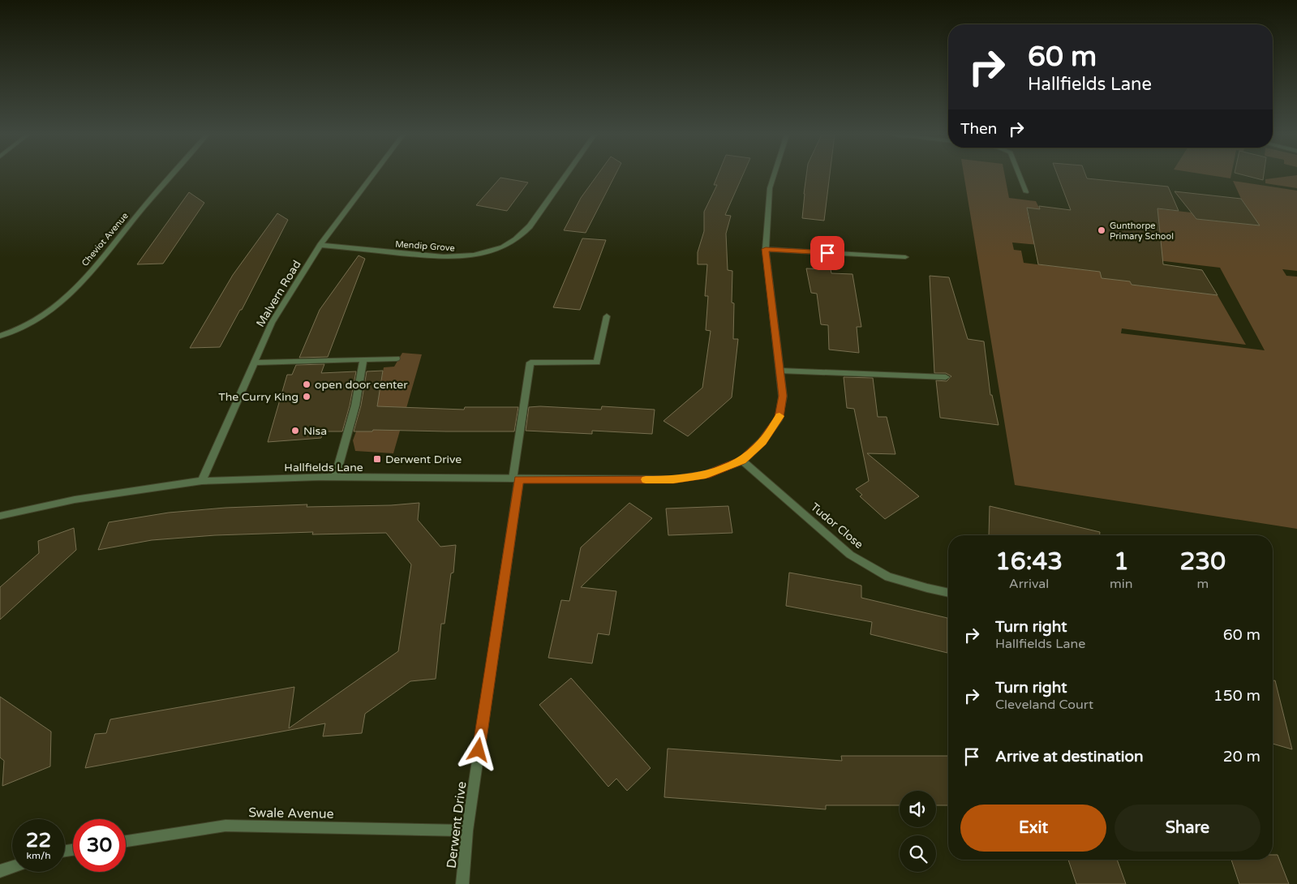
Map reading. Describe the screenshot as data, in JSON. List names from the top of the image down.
{
  "streets": {
    "street": [
      "Cheviot Avenue",
      "Mendip Grove",
      "Malvern Road",
      "Hallfields Lane",
      "Tudor Close",
      "Swale Avenue",
      "Derwent Drive"
    ]
  },
  "crossings": [
    ["Mendip Grove", "Malvern Road"],
    ["Malvern Road", "Hallfields Lane"],
    ["Hallfields Lane", "Tudor Close"],
    ["Hallfields Lane", "Derwent Drive"],
    ["Swale Avenue", "Derwent Drive"]
  ],
  "places": {
    "other": [
      "Gunthorpe Primary School",
      "open door center",
      "The Curry King",
      "Nisa"
    ],
    "transit": ["Derwent Drive"]
  },
  "page": {
    "turn": ["60 m", "Hallfields Lane"],
    "then": "Then",
    "eta": [
      "16:43",
      "Arrival",
      "1",
      "min",
      "230",
      "m"
    ],
    "list": [
      {
        "name": "Turn right",
        "note": "Hallfields Lane",
        "value": "60 m"
      },
      {
        "name": "Turn right",
        "note": "Cleveland Court",
        "value": "150 m"
      },
      {
        "name": "Arrive at destination",
        "value": "20 m"
      }
    ],
    "buttons": ["Exit", "Share"],
    "speed": "22 km/h",
    "limit": "30"
  }
}
